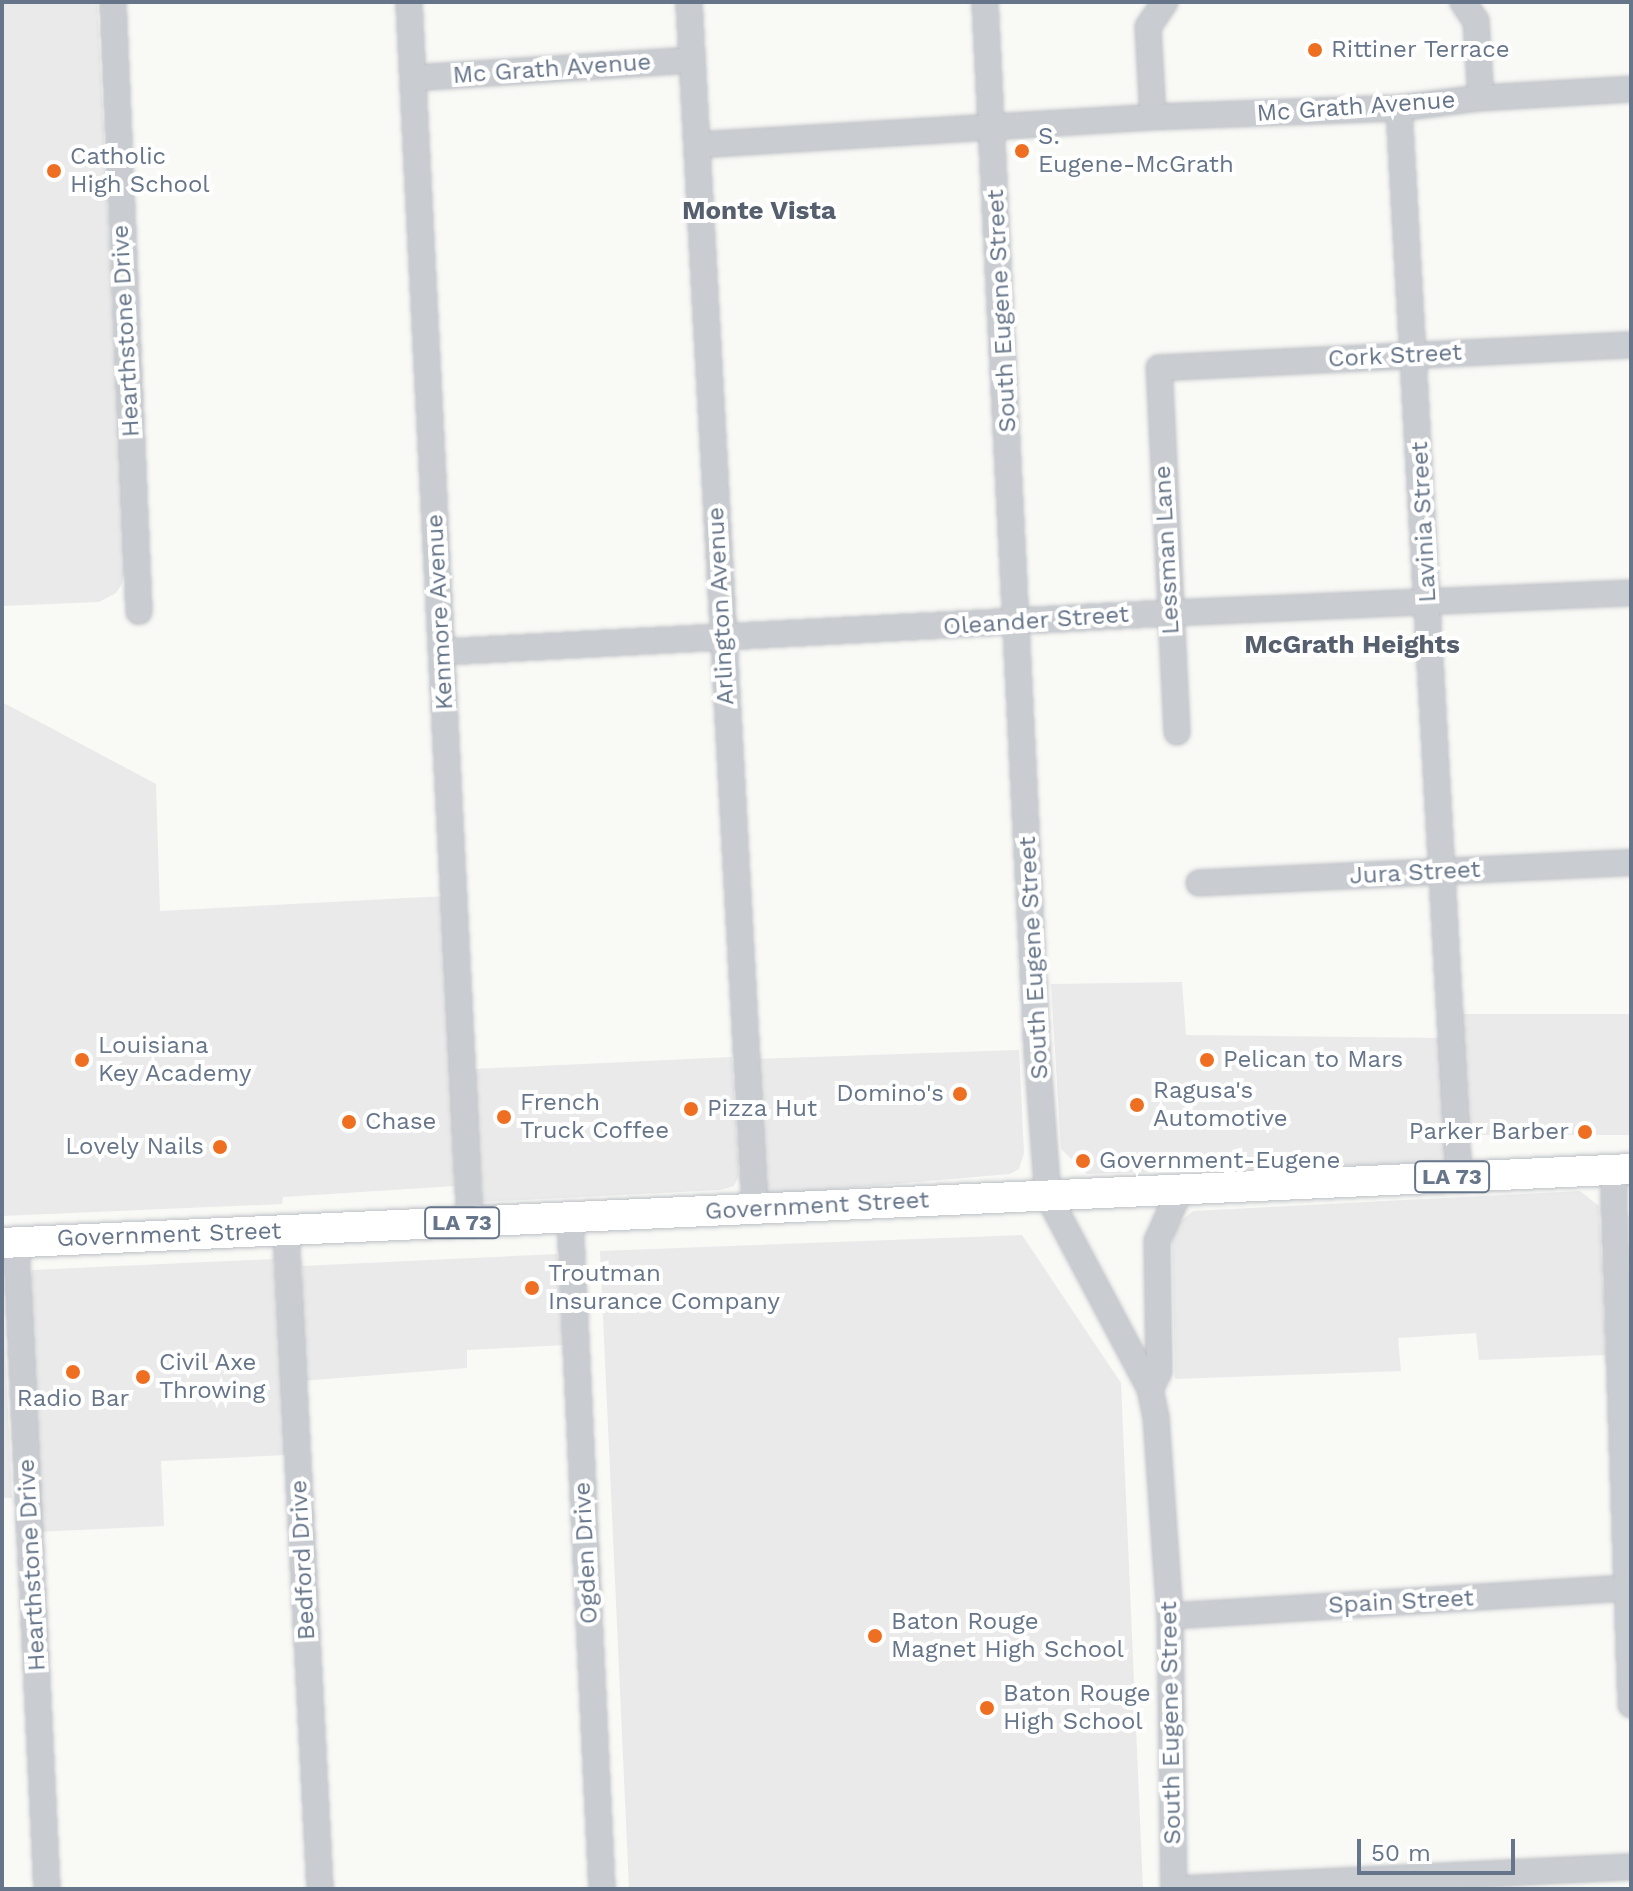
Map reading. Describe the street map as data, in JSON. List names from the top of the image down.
{
  "streets": {
    "main road": ["LA 73", "Government Street"],
    "street": [
      "Mc Grath Avenue",
      "South Eugene Street",
      "Hearthstone Drive",
      "Cork Street",
      "Lavinia Street",
      "Lessman Lane",
      "Arlington Avenue",
      "Kenmore Avenue",
      "Oleander Street",
      "Jura Street",
      "Ogden Drive",
      "Bedford Drive",
      "Spain Street"
    ]
  },
  "crossings": [
    ["Mc Grath Avenue", "South Eugene Street"],
    ["Mc Grath Avenue", "Lavinia Street"],
    ["Mc Grath Avenue", "Arlington Avenue"],
    ["Mc Grath Avenue", "Kenmore Avenue"],
    ["South Eugene Street", "Oleander Street"],
    ["South Eugene Street", "Government Street"],
    ["South Eugene Street", "Spain Street"],
    ["Hearthstone Drive", "Government Street"],
    ["Cork Street", "Lavinia Street"],
    ["Cork Street", "Lessman Lane"],
    ["Lavinia Street", "Oleander Street"],
    ["Lavinia Street", "Jura Street"],
    ["Lavinia Street", "Government Street"],
    ["Lessman Lane", "Oleander Street"],
    ["Arlington Avenue", "Oleander Street"],
    ["Arlington Avenue", "Government Street"],
    ["Kenmore Avenue", "Oleander Street"],
    ["Kenmore Avenue", "Government Street"],
    ["Government Street", "Ogden Drive"],
    ["Government Street", "Bedford Drive"]
  ],
  "districts": ["Monte Vista", "McGrath Heights"],
  "places": [
    "Rittiner Terrace",
    "S. Eugene-McGrath",
    "Catholic High School",
    "Louisiana Key Academy",
    "Pelican to Mars",
    "Domino's",
    "Ragusa's Automotive",
    "Pizza Hut",
    "French Truck Coffee",
    "Chase",
    "Parker Barber",
    "Lovely Nails",
    "Government-Eugene",
    "Troutman Insurance Company",
    "Radio Bar",
    "Civil Axe Throwing",
    "Baton Rouge Magnet High School",
    "Baton Rouge High School"
  ],
  "scale_bar": "50 m"
}
